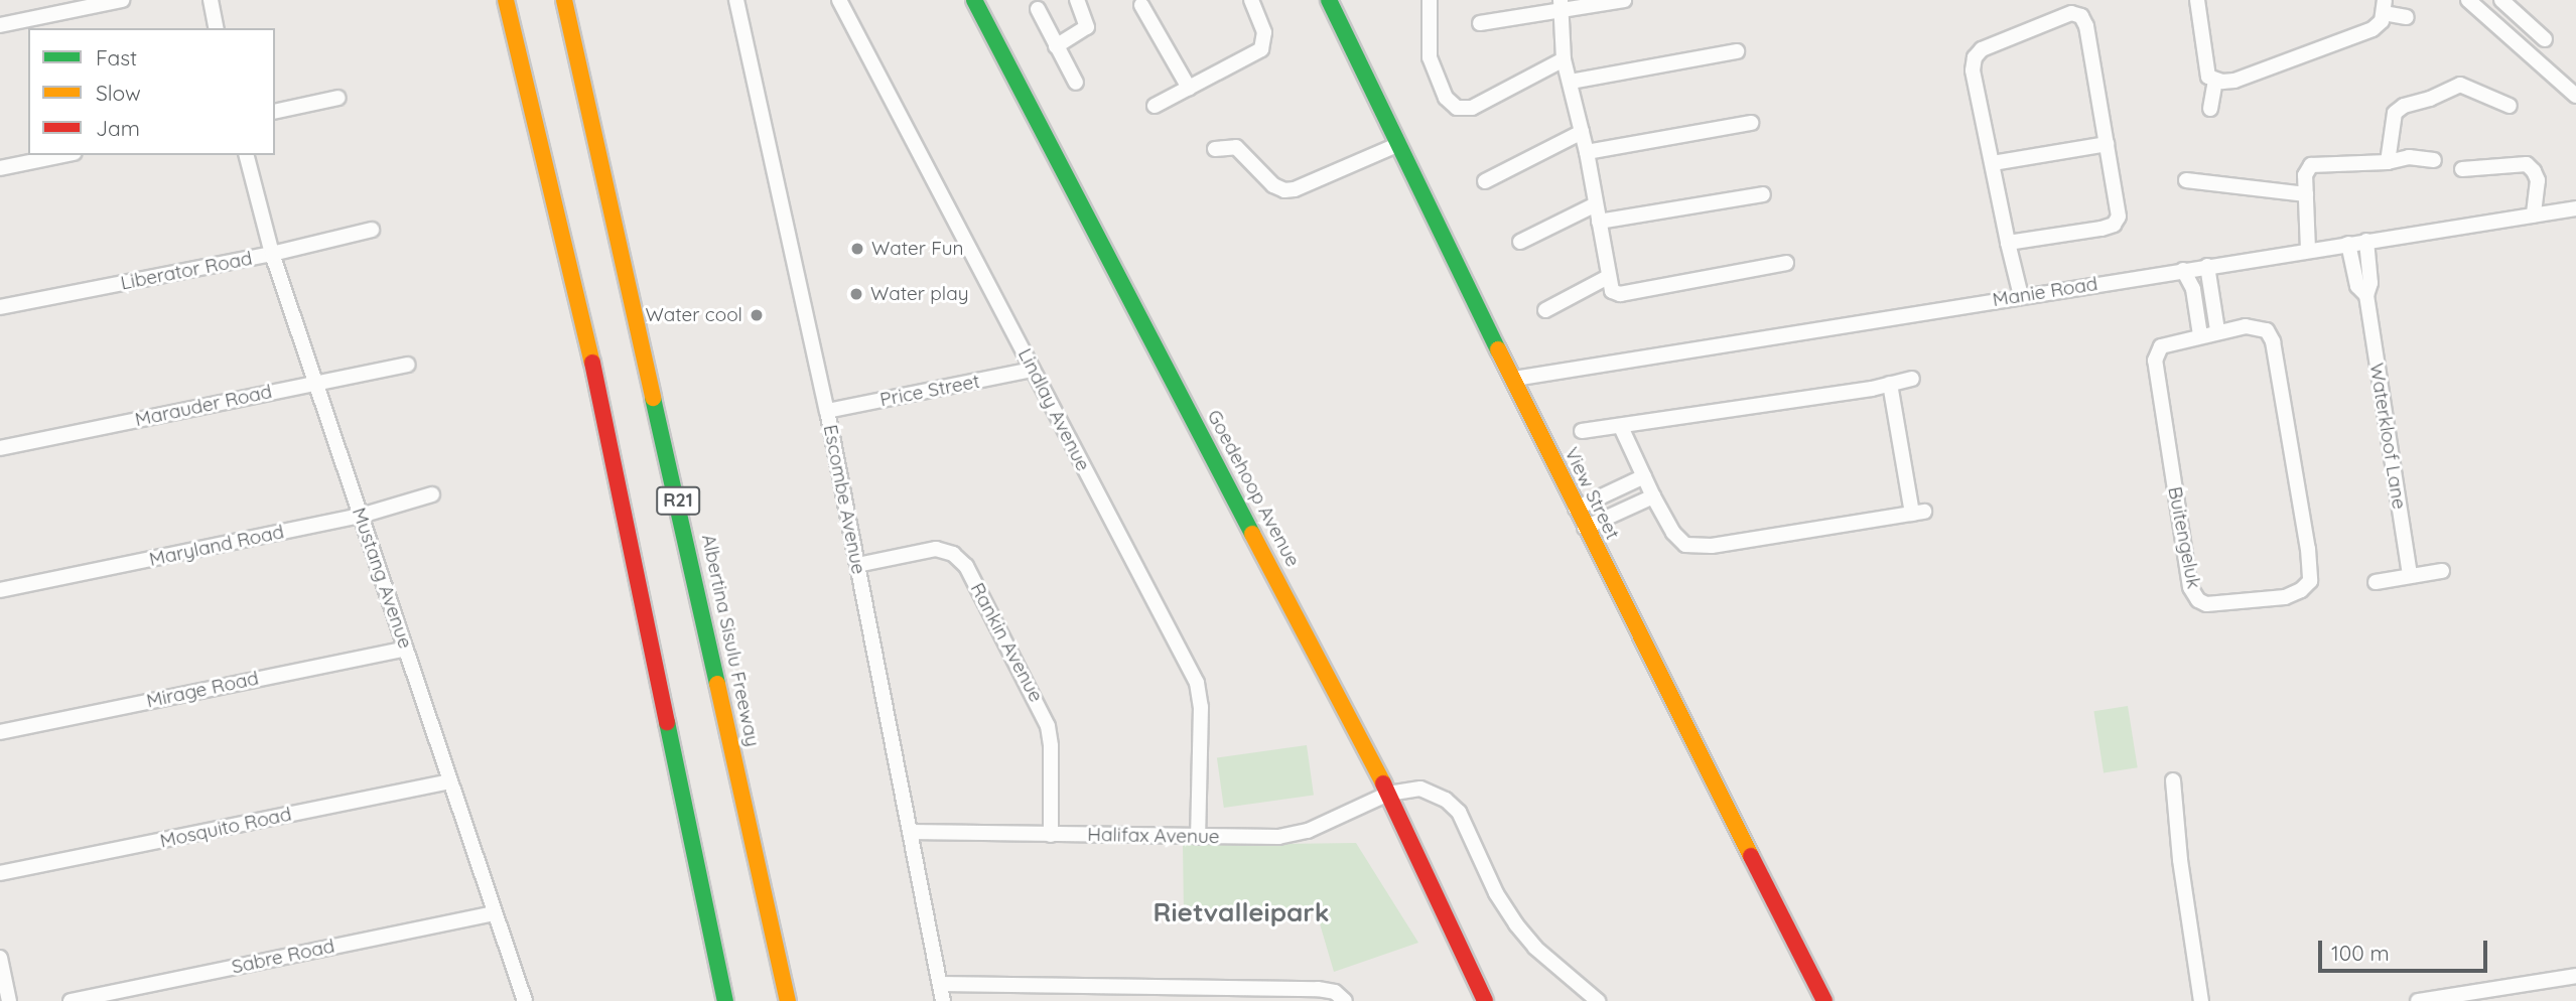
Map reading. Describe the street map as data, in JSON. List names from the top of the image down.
{
  "streets": {
    "main road": [
      "Goedehoop Avenue",
      "View Street",
      "R21",
      "Albertina Sisulu Freeway"
    ],
    "street": [
      "Liberator Road",
      "Manie Road",
      "Price Street",
      "Marauder Road",
      "Lindlay Avenue",
      "Waterkloof Lane",
      "Escombe Avenue",
      "Buitengeluk",
      "Maryland Road",
      "Mustang Avenue",
      "Rankin Avenue",
      "Mirage Road",
      "Mosquito Road",
      "Halifax Avenue",
      "Sabre Road"
    ]
  },
  "crossings": [
    ["Liberator Road", "Mustang Avenue"],
    ["Manie Road", "Waterkloof Lane"],
    ["Manie Road", "View Street"],
    ["Price Street", "Lindlay Avenue"],
    ["Price Street", "Escombe Avenue"],
    ["Marauder Road", "Mustang Avenue"],
    ["Lindlay Avenue", "Halifax Avenue"],
    ["Goedehoop Avenue", "Halifax Avenue"],
    ["Escombe Avenue", "Rankin Avenue"],
    ["Escombe Avenue", "Halifax Avenue"],
    ["Maryland Road", "Mustang Avenue"],
    ["Mustang Avenue", "Mirage Road"],
    ["Mustang Avenue", "Mosquito Road"],
    ["Mustang Avenue", "Sabre Road"],
    ["Rankin Avenue", "Halifax Avenue"]
  ],
  "districts": ["Rietvalleipark"],
  "places": ["Water Fun", "Water play", "Water cool"],
  "legend": ["Fast", "Slow", "Jam"],
  "scale_bar": "100 m"
}
